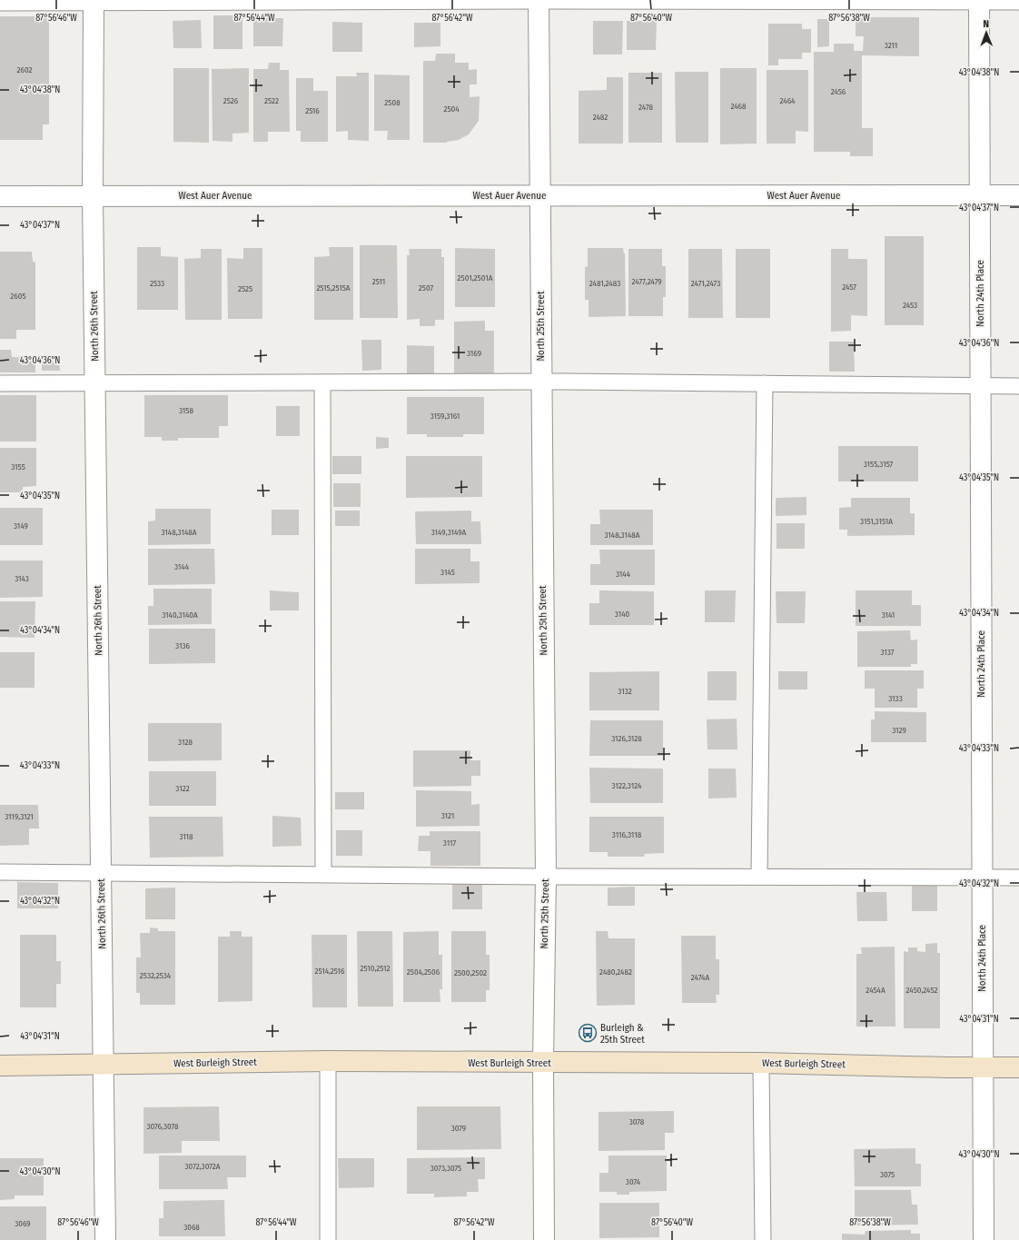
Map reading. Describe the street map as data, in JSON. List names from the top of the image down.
{
  "streets": {
    "main road": ["West Burleigh Street"],
    "street": [
      "West Auer Avenue",
      "North 24th Place",
      "North 26th Street",
      "North 25th Street"
    ]
  },
  "crossings": [
    ["West Auer Avenue", "North 24th Place"],
    ["West Auer Avenue", "North 26th Street"],
    ["West Auer Avenue", "North 25th Street"],
    ["North 24th Place", "West Burleigh Street"],
    ["North 26th Street", "West Burleigh Street"],
    ["North 25th Street", "West Burleigh Street"]
  ],
  "places": {
    "bus stop": ["Burleigh & 25th Street"]
  },
  "house_numbers": [
    "3211",
    "2602",
    "2456",
    "2526",
    "2522",
    "2464",
    "2508",
    "2468",
    "2478",
    "2504",
    "2516",
    "2482",
    "2501,2501A",
    "2511",
    "2477,2479",
    "2533",
    "2481,2483",
    "2471,2473",
    "2457",
    "2515,2515A",
    "2507",
    "2525",
    "2605",
    "2453",
    "3169",
    "3158",
    "3159,3161",
    "3155,3157",
    "3155",
    "3151,3151A",
    "3149",
    "3148,3148A",
    "3149,3149A",
    "3148,3148A",
    "3144",
    "3145",
    "3144",
    "3143",
    "3140",
    "3140,3140A",
    "3141",
    "3136",
    "3137",
    "3132",
    "3133",
    "3129",
    "3126,3128",
    "3128",
    "3122,3124",
    "3122",
    "3121",
    "3119,3121",
    "3116,3118",
    "3118",
    "3117",
    "2510,2512",
    "2514,2516",
    "2504,2506",
    "2480,2482",
    "2500,2502",
    "2532,2534",
    "2474A",
    "2454A",
    "2450,2452",
    "3078",
    "3076,3078",
    "3079",
    "3072,3072A",
    "3073,3075",
    "3075",
    "3074",
    "3069",
    "3068"
  ],
  "north": "top",
  "coordinates": [
    "87°56'46\"W",
    "87°56'44\"W",
    "87°56'42\"W",
    "87°56'40\"W",
    "87°56'38\"W",
    "43°04'38\"N",
    "43°04'37\"N",
    "43°04'36\"N",
    "43°04'35\"N",
    "43°04'34\"N",
    "43°04'33\"N",
    "43°04'32\"N",
    "43°04'31\"N",
    "43°04'30\"N"
  ]
}
